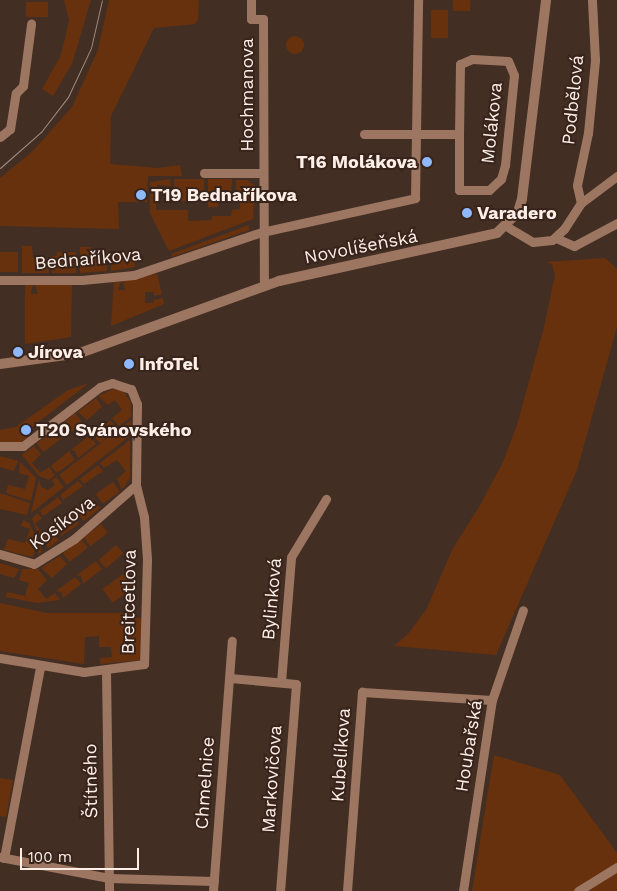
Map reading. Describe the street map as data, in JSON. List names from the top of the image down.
{
  "streets": {
    "street": [
      "Hochmanova",
      "Podbělová",
      "Molákova",
      "Novolíšeňská",
      "Bednaříkova",
      "Kosíkova",
      "Bylinková",
      "Breitcetlova",
      "Houbařská",
      "Kubelíkova",
      "Markovičova",
      "Štítného",
      "Chmelnice"
    ]
  },
  "crossings": [
    ["Hochmanova", "Novolíšeňská"],
    ["Hochmanova", "Bednaříkova"],
    ["Kosíkova", "Breitcetlova"],
    ["Bylinková", "Markovičova"],
    ["Breitcetlova", "Štítného"],
    ["Houbařská", "Kubelíkova"]
  ],
  "places": [
    "T16 Molákova",
    "T19 Bednaříkova",
    "Varadero",
    "Jírova",
    "InfoTel",
    "T20 Svánovského"
  ],
  "scale_bar": "100 m"
}
